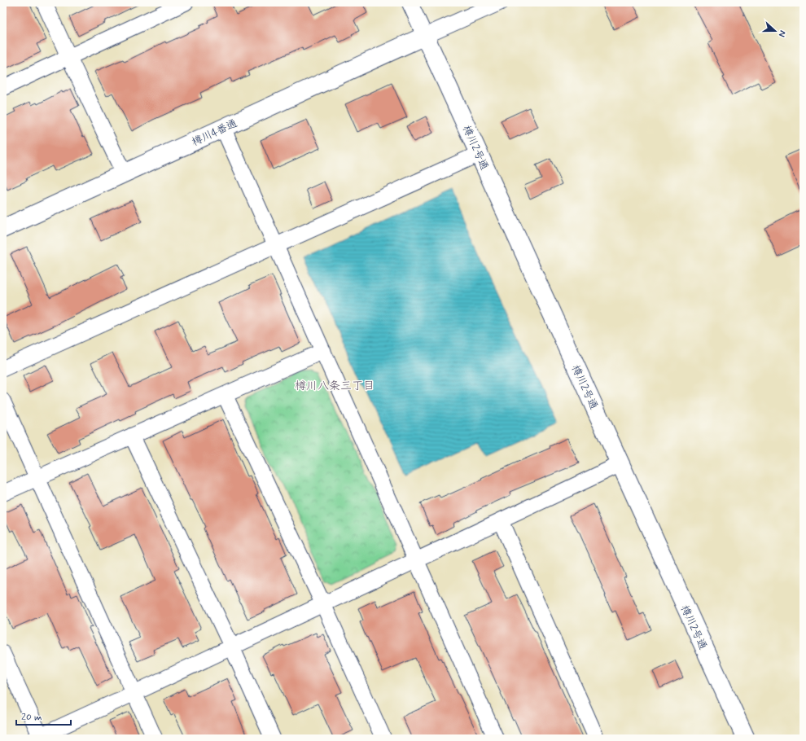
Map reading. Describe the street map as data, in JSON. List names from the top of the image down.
{
  "streets": {
    "street": ["樽川4番通", "樽川2号通"]
  },
  "crossings": [
    ["樽川4番通", "樽川2号通"]
  ],
  "districts": ["樽川八条三丁目"],
  "scale_bar": "20 m",
  "north": "right"
}
